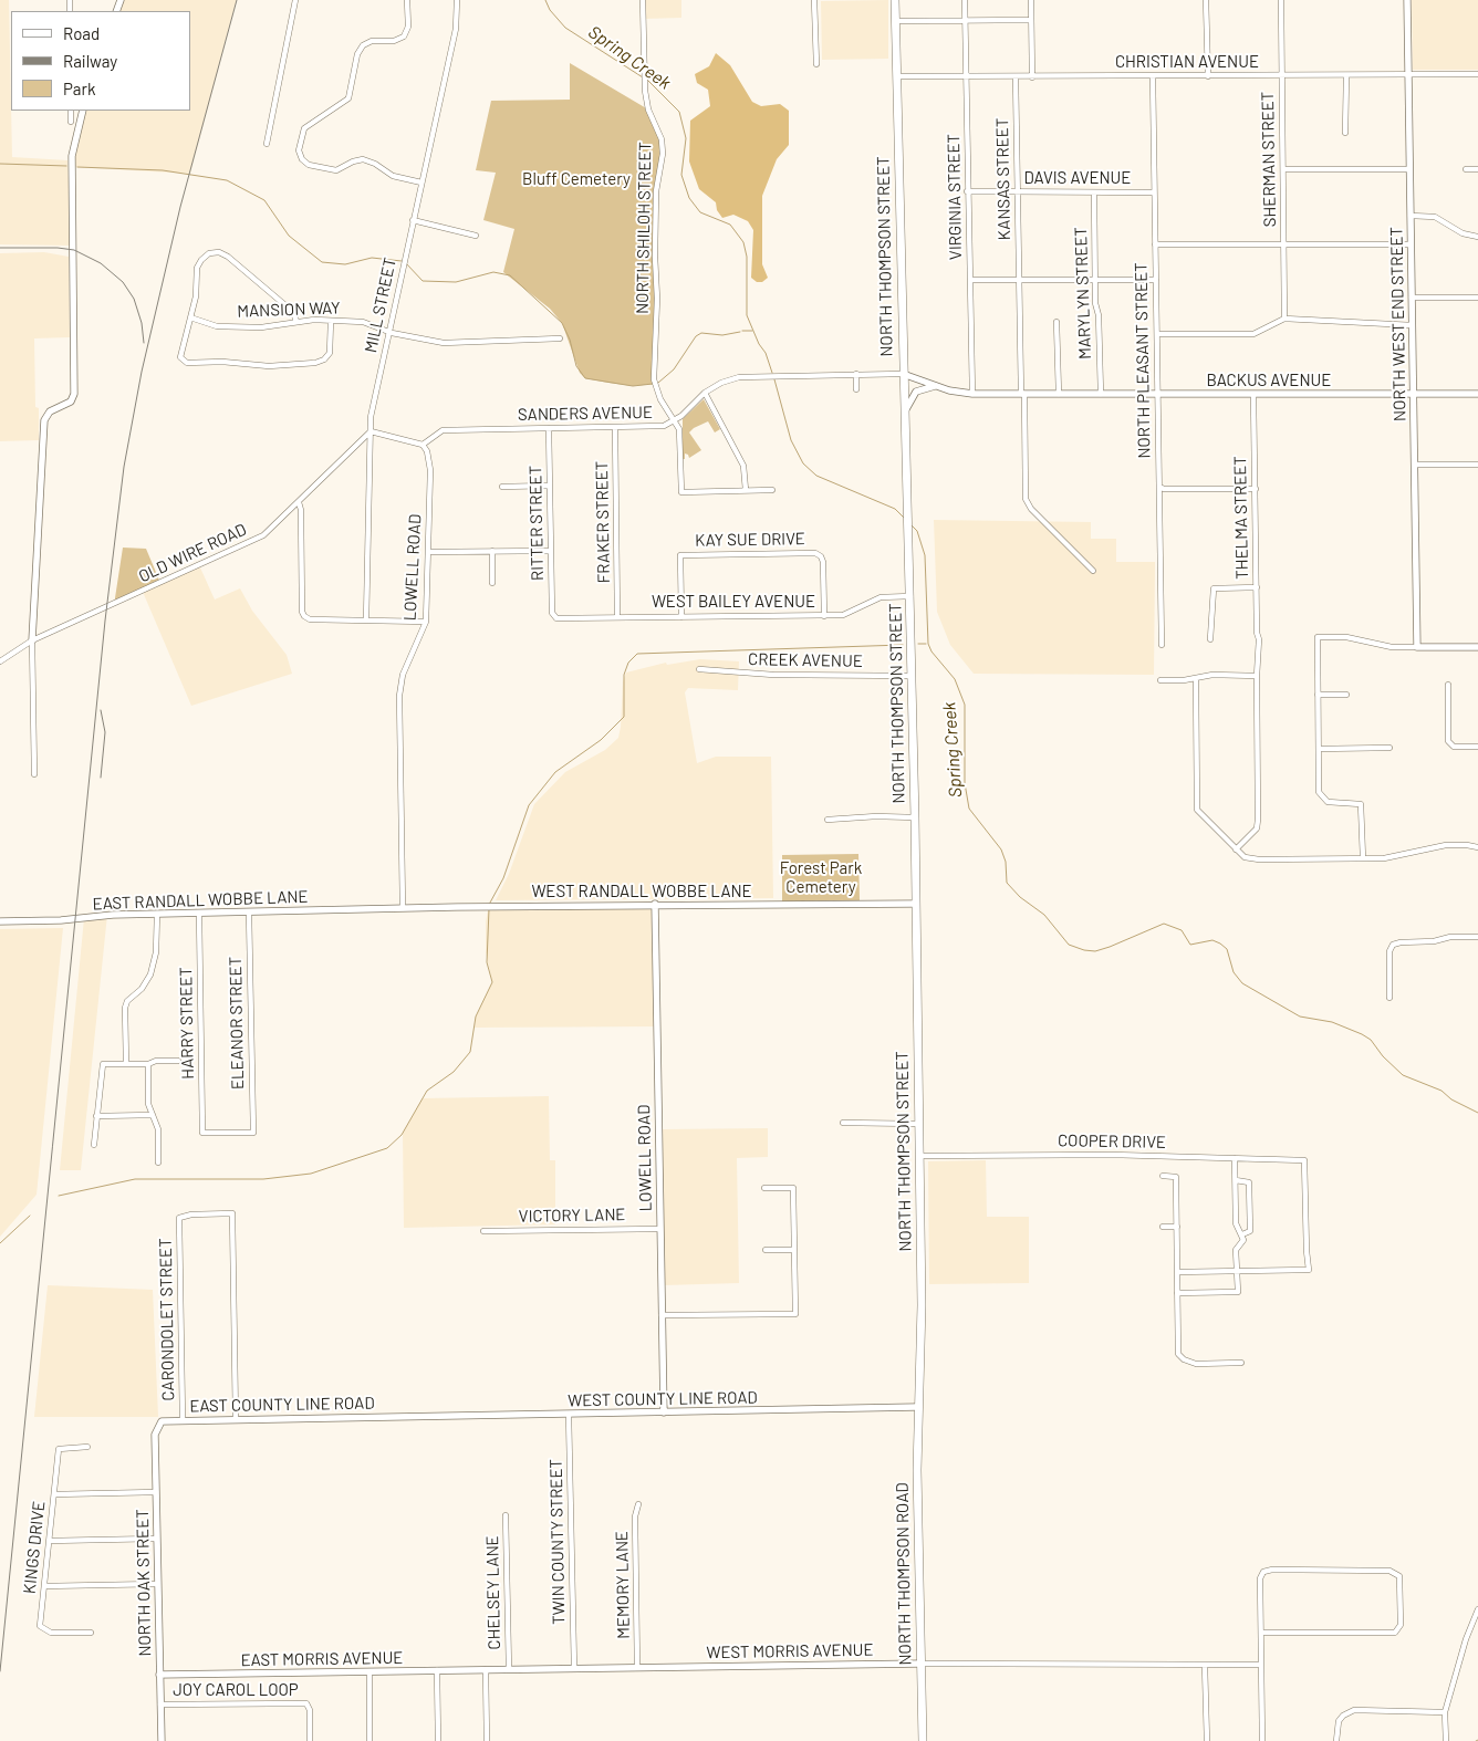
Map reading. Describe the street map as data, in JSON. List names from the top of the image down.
{
  "streets": {
    "main road": ["NORTH THOMPSON STREET", "NORTH THOMPSON ROAD"],
    "street": [
      "CHRISTIAN AVENUE",
      "SHERMAN STREET",
      "DAVIS AVENUE",
      "KANSAS STREET",
      "VIRGINIA STREET",
      "NORTH SHILOH STREET",
      "MARYLYN STREET",
      "MILL STREET",
      "MANSION WAY",
      "NORTH WEST END STREET",
      "NORTH PLEASANT STREET",
      "BACKUS AVENUE",
      "SANDERS AVENUE",
      "THELMA STREET",
      "FRAKER STREET",
      "RITTER STREET",
      "KAY SUE DRIVE",
      "OLD WIRE ROAD",
      "LOWELL ROAD",
      "WEST BAILEY AVENUE",
      "CREEK AVENUE",
      "WEST RANDALL WOBBE LANE",
      "EAST RANDALL WOBBE LANE",
      "HARRY STREET",
      "ELEANOR STREET",
      "COOPER DRIVE",
      "VICTORY LANE",
      "CARONDOLET STREET",
      "WEST COUNTY LINE ROAD",
      "EAST COUNTY LINE ROAD",
      "TWIN COUNTY STREET",
      "KINGS DRIVE",
      "NORTH OAK STREET",
      "MEMORY LANE",
      "CHELSEY LANE",
      "WEST MORRIS AVENUE",
      "EAST MORRIS AVENUE",
      "JOY CAROL LOOP"
    ]
  },
  "crossings": [
    ["CHRISTIAN AVENUE", "SHERMAN STREET"],
    ["CHRISTIAN AVENUE", "KANSAS STREET"],
    ["CHRISTIAN AVENUE", "VIRGINIA STREET"],
    ["CHRISTIAN AVENUE", "NORTH THOMPSON STREET"],
    ["CHRISTIAN AVENUE", "NORTH WEST END STREET"],
    ["CHRISTIAN AVENUE", "NORTH PLEASANT STREET"],
    ["DAVIS AVENUE", "KANSAS STREET"],
    ["DAVIS AVENUE", "VIRGINIA STREET"],
    ["DAVIS AVENUE", "MARYLYN STREET"],
    ["DAVIS AVENUE", "NORTH PLEASANT STREET"],
    ["KANSAS STREET", "BACKUS AVENUE"],
    ["VIRGINIA STREET", "BACKUS AVENUE"],
    ["NORTH SHILOH STREET", "SANDERS AVENUE"],
    ["NORTH THOMPSON STREET", "BACKUS AVENUE"],
    ["NORTH THOMPSON STREET", "SANDERS AVENUE"],
    ["NORTH THOMPSON STREET", "WEST BAILEY AVENUE"],
    ["NORTH THOMPSON STREET", "CREEK AVENUE"],
    ["NORTH THOMPSON STREET", "WEST RANDALL WOBBE LANE"],
    ["NORTH THOMPSON STREET", "COOPER DRIVE"],
    ["NORTH THOMPSON STREET", "WEST COUNTY LINE ROAD"],
    ["NORTH THOMPSON STREET", "NORTH THOMPSON ROAD"],
    ["MARYLYN STREET", "BACKUS AVENUE"],
    ["MILL STREET", "MANSION WAY"],
    ["MILL STREET", "OLD WIRE ROAD"],
    ["NORTH WEST END STREET", "BACKUS AVENUE"],
    ["NORTH PLEASANT STREET", "BACKUS AVENUE"],
    ["BACKUS AVENUE", "SANDERS AVENUE"],
    ["BACKUS AVENUE", "THELMA STREET"],
    ["SANDERS AVENUE", "FRAKER STREET"],
    ["SANDERS AVENUE", "RITTER STREET"],
    ["SANDERS AVENUE", "LOWELL ROAD"],
    ["FRAKER STREET", "WEST BAILEY AVENUE"],
    ["RITTER STREET", "WEST BAILEY AVENUE"],
    ["KAY SUE DRIVE", "WEST BAILEY AVENUE"],
    ["LOWELL ROAD", "WEST RANDALL WOBBE LANE"],
    ["LOWELL ROAD", "EAST RANDALL WOBBE LANE"],
    ["LOWELL ROAD", "VICTORY LANE"],
    ["LOWELL ROAD", "WEST COUNTY LINE ROAD"],
    ["WEST RANDALL WOBBE LANE", "EAST RANDALL WOBBE LANE"],
    ["EAST RANDALL WOBBE LANE", "HARRY STREET"],
    ["EAST RANDALL WOBBE LANE", "ELEANOR STREET"],
    ["HARRY STREET", "ELEANOR STREET"],
    ["CARONDOLET STREET", "EAST COUNTY LINE ROAD"],
    ["WEST COUNTY LINE ROAD", "EAST COUNTY LINE ROAD"],
    ["WEST COUNTY LINE ROAD", "TWIN COUNTY STREET"],
    ["WEST COUNTY LINE ROAD", "NORTH THOMPSON ROAD"],
    ["EAST COUNTY LINE ROAD", "NORTH OAK STREET"],
    ["TWIN COUNTY STREET", "WEST MORRIS AVENUE"],
    ["NORTH THOMPSON ROAD", "WEST MORRIS AVENUE"],
    ["NORTH OAK STREET", "EAST MORRIS AVENUE"],
    ["NORTH OAK STREET", "JOY CAROL LOOP"],
    ["MEMORY LANE", "WEST MORRIS AVENUE"],
    ["CHELSEY LANE", "WEST MORRIS AVENUE"],
    ["WEST MORRIS AVENUE", "EAST MORRIS AVENUE"]
  ],
  "water": ["Spring Creek"],
  "parks": ["Bluff Cemetery", "Forest Park Cemetery"],
  "legend": ["Road", "Railway", "Park"]
}
